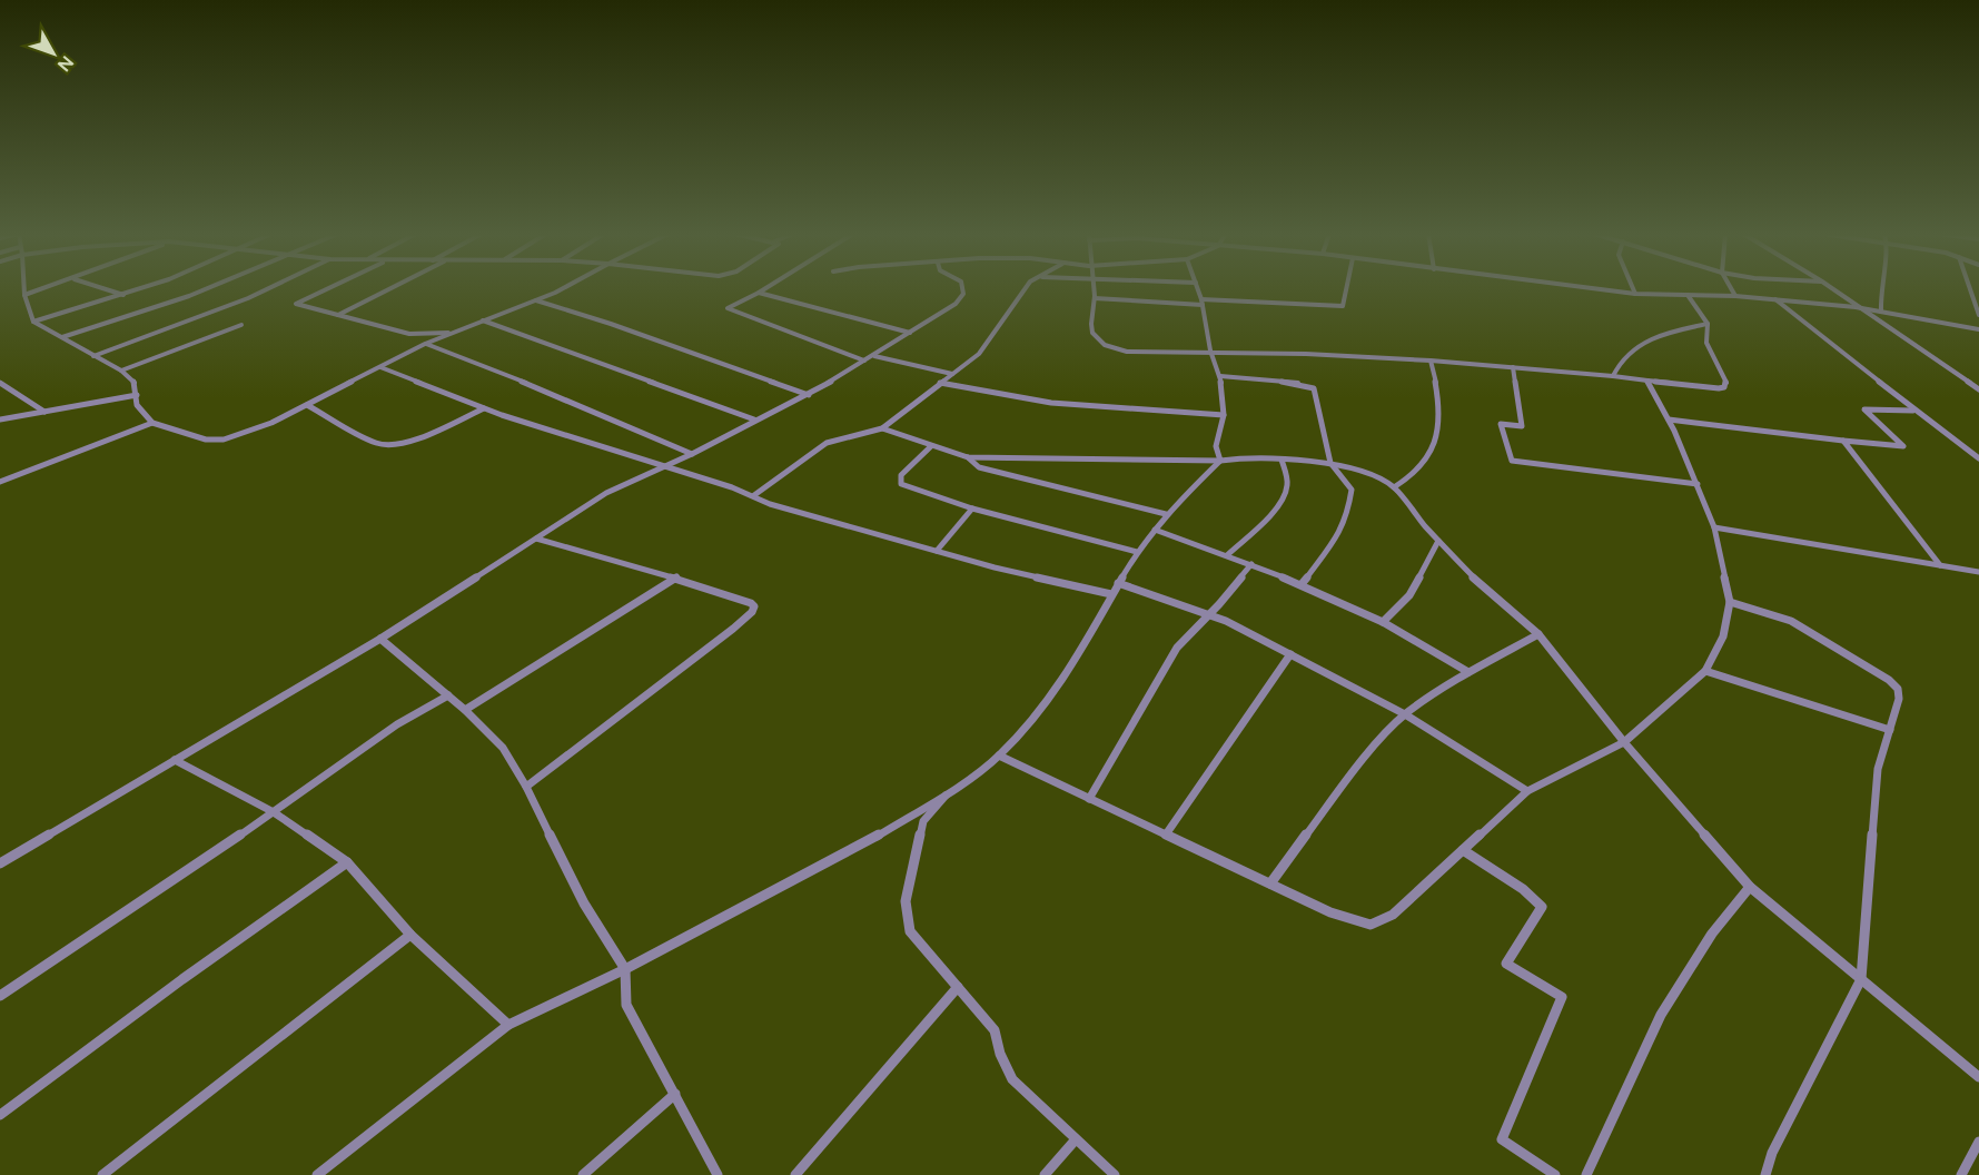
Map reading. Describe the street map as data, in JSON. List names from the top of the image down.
{
  "north": "bottom right"
}
